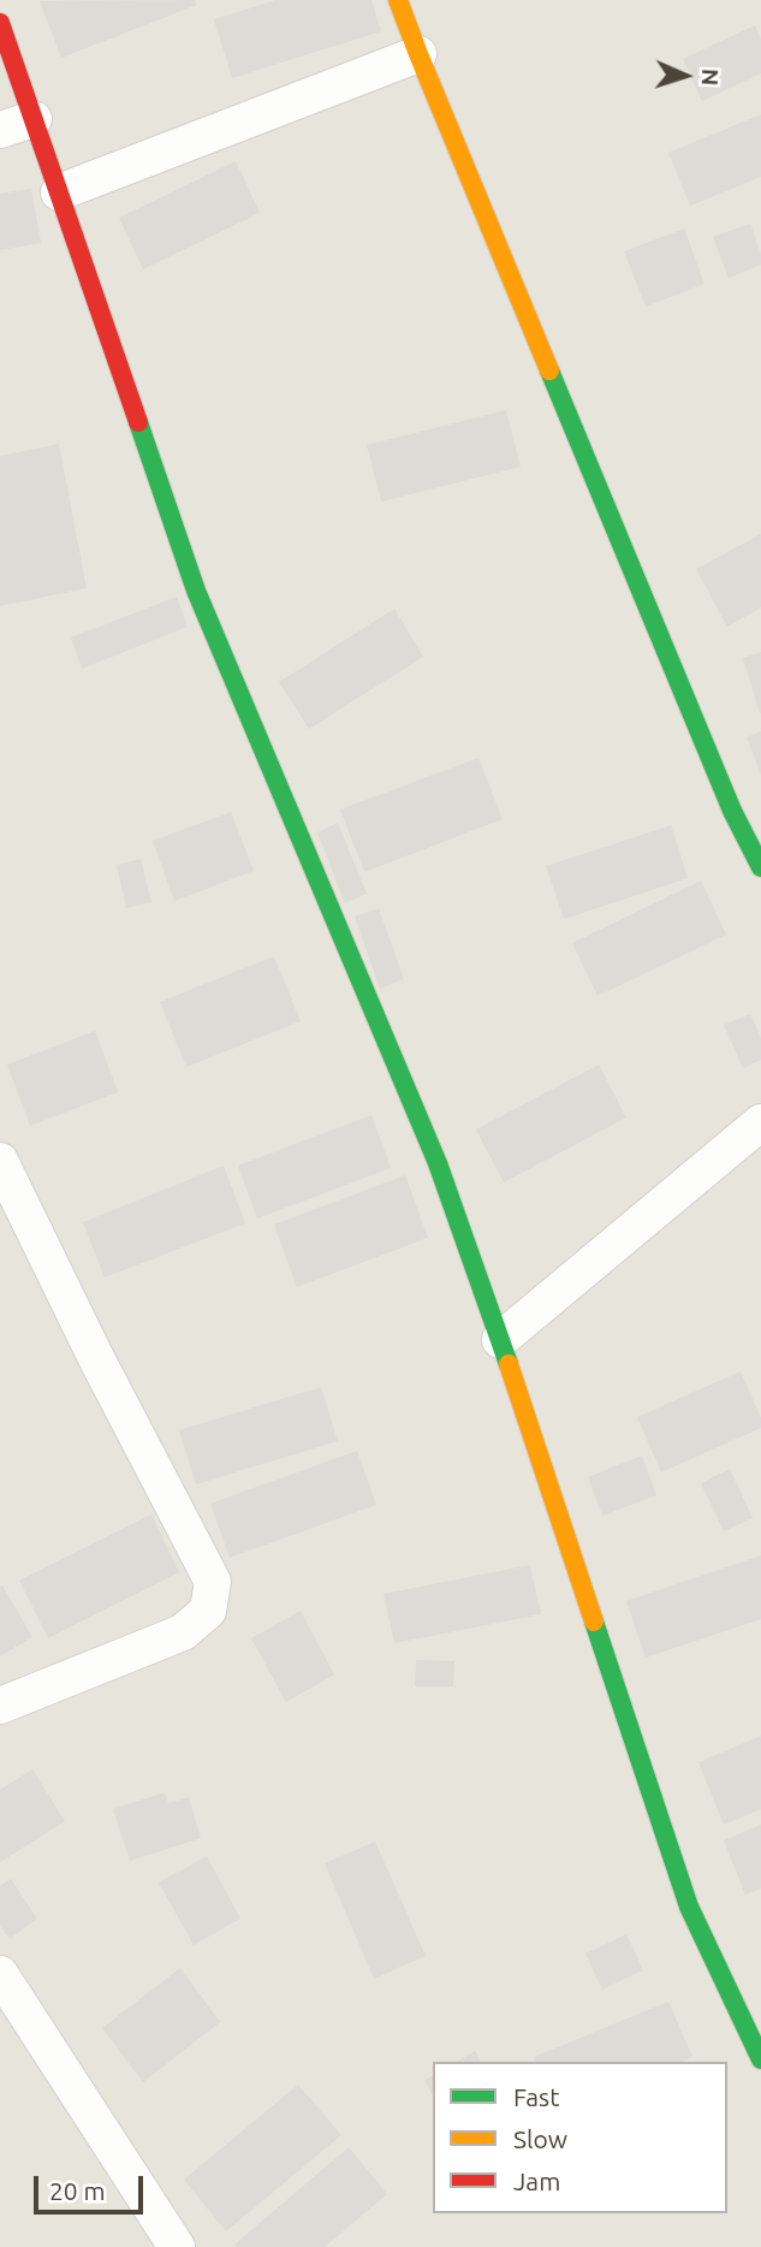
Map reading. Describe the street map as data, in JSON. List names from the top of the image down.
{
  "legend": ["Fast", "Slow", "Jam"],
  "scale_bar": "20 m",
  "north": "right"
}
